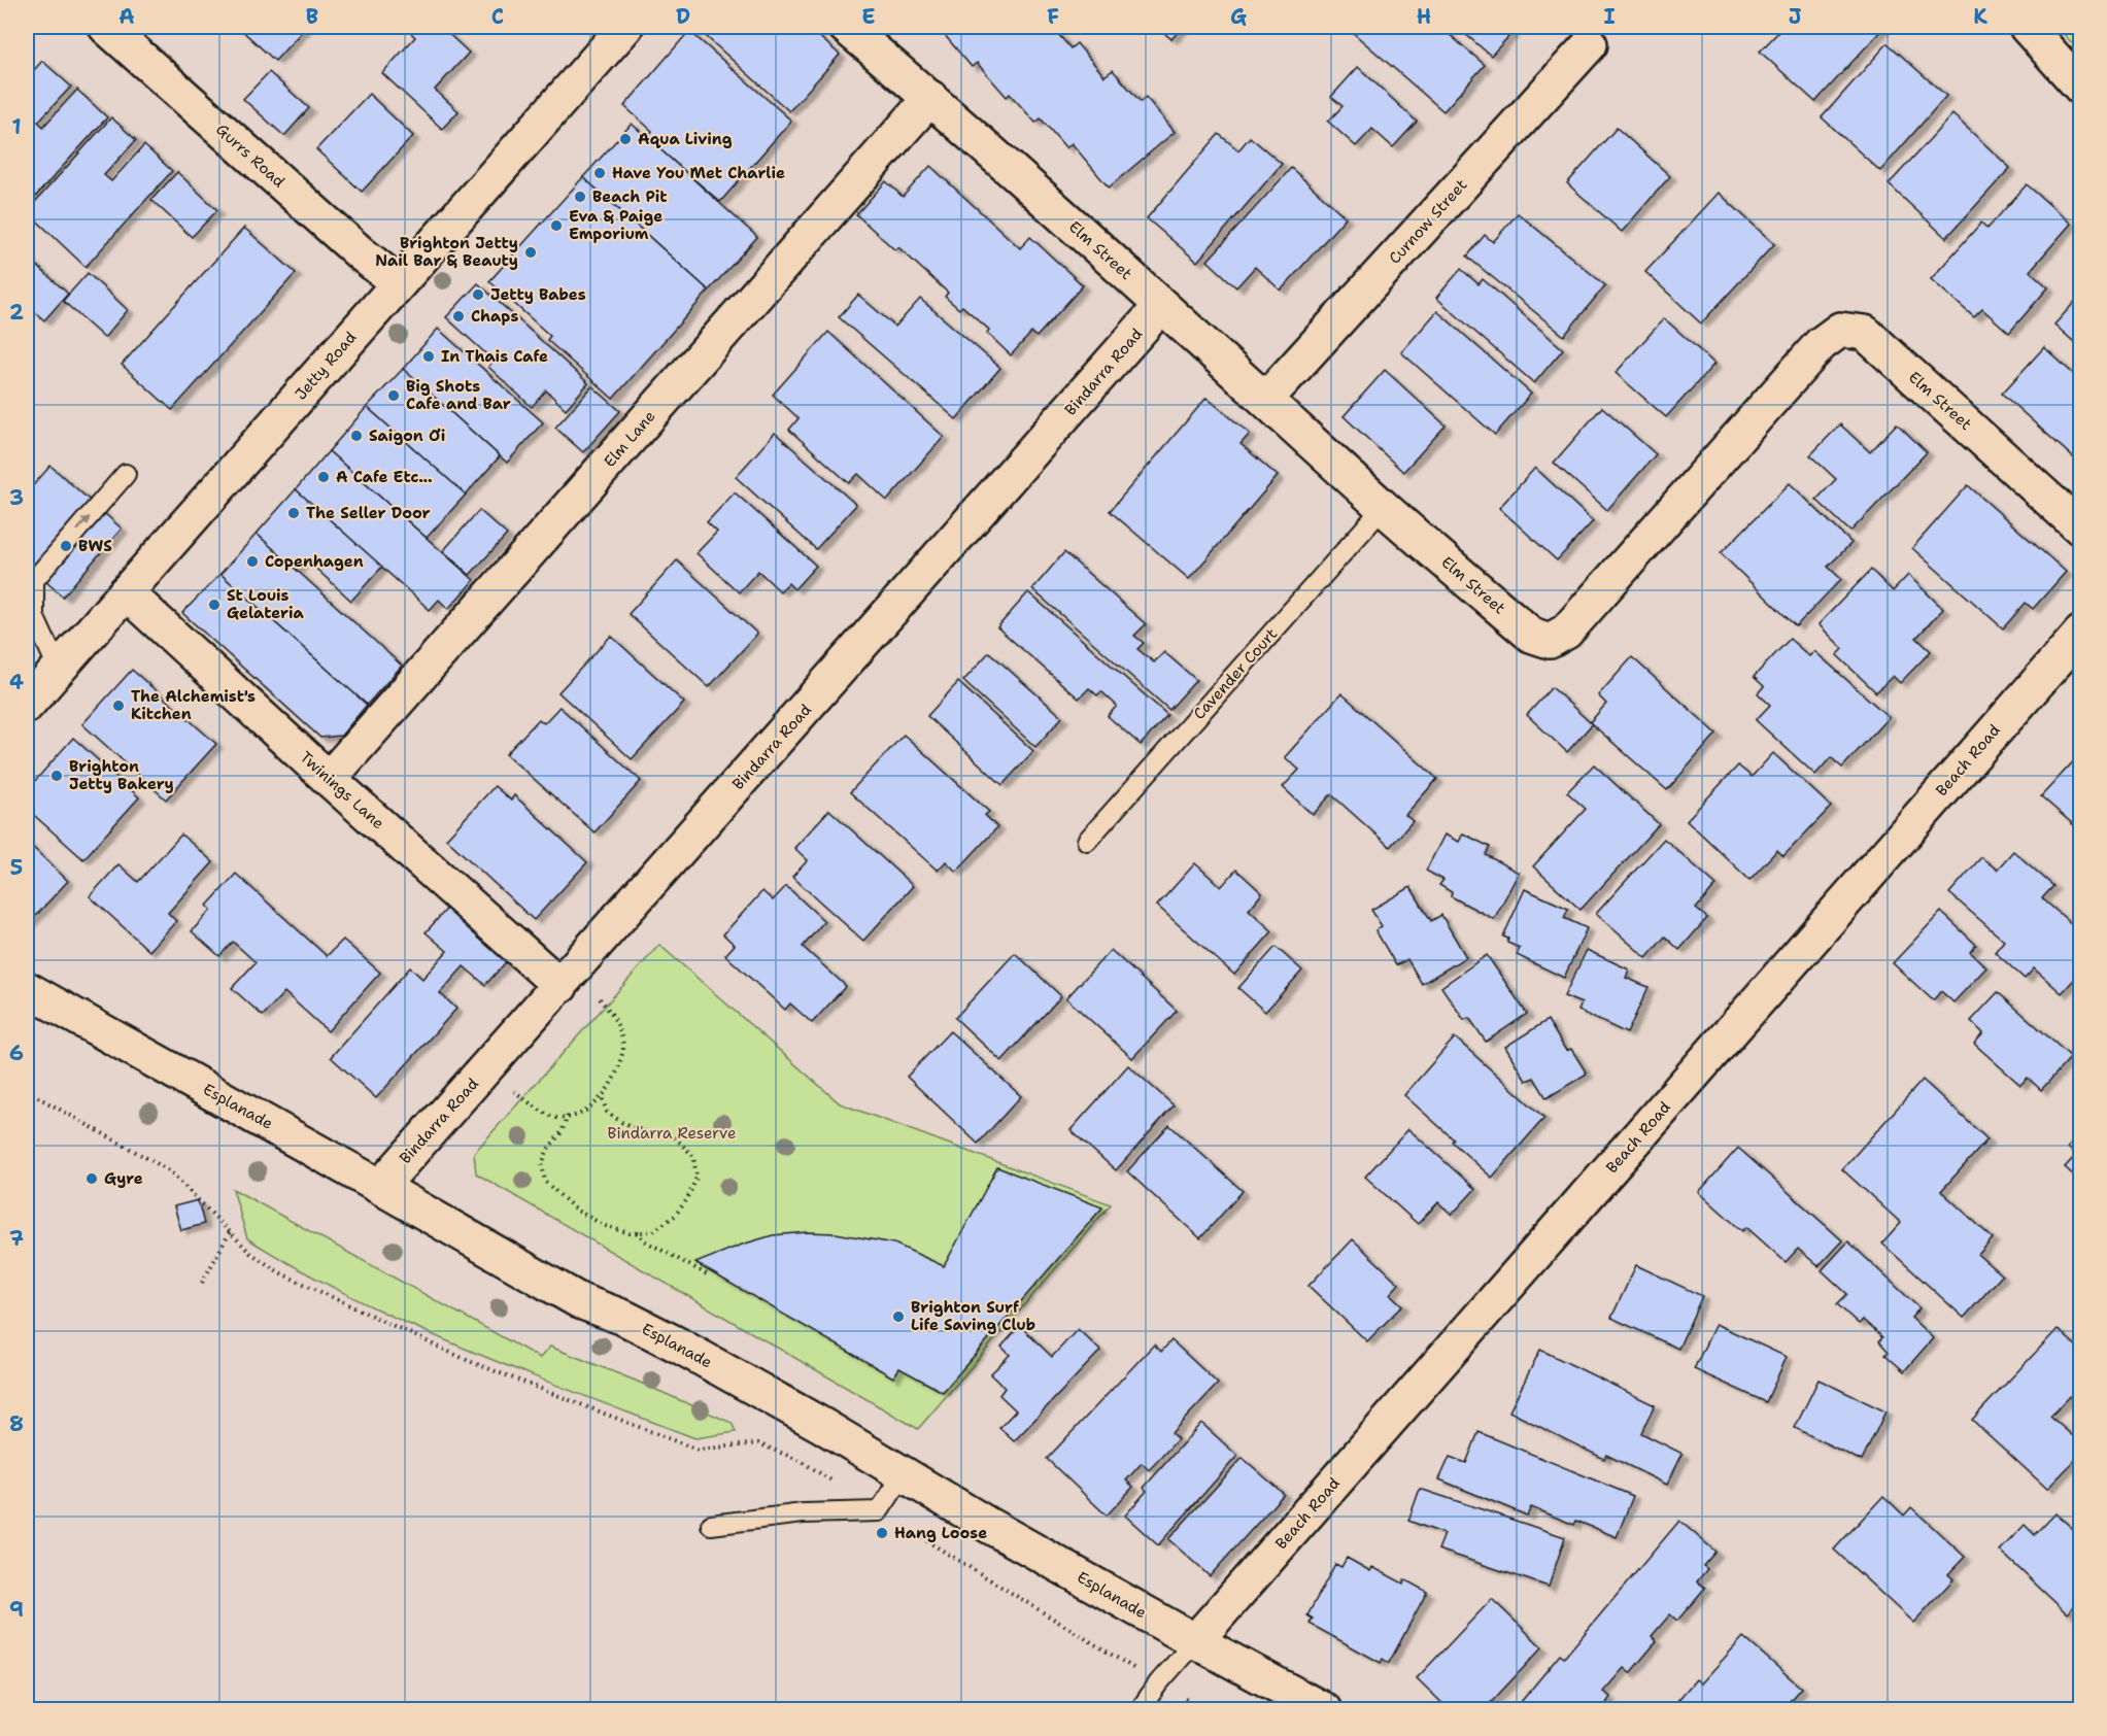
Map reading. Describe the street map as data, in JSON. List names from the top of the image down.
{
  "streets": {
    "street": [
      "Gurrs Road",
      "Curnow Street",
      "Elm Street",
      "Jetty Road",
      "Bindarra Road",
      "Elm Lane",
      "Beach Road",
      "Twinings Lane",
      "Esplanade"
    ],
    "lane": ["Cavender Court"]
  },
  "crossings": [
    ["Gurrs Road", "Jetty Road"],
    ["Curnow Street", "Elm Street"],
    ["Elm Street", "Bindarra Road"],
    ["Elm Street", "Elm Lane"],
    ["Elm Street", "Cavender Court"],
    ["Jetty Road", "Twinings Lane"],
    ["Bindarra Road", "Twinings Lane"],
    ["Bindarra Road", "Esplanade"],
    ["Elm Lane", "Twinings Lane"],
    ["Beach Road", "Esplanade"]
  ],
  "parks": ["Bindarra Reserve"],
  "places": [
    "Aqua Living",
    "Have You Met Charlie",
    "Beach Pit",
    "Eva & Paige Emporium",
    "Brighton Jetty Nail Bar & Beauty",
    "Jetty Babes",
    "Chaps",
    "In Thais Cafe",
    "Big Shots Cafe and Bar",
    "Saigon Ơi",
    "A Cafe Etc...",
    "The Seller Door",
    "BWS",
    "Copenhagen",
    "St Louis Gelateria",
    "The Alchemist's Kitchen",
    "Brighton Jetty Bakery",
    "Gyre",
    "Brighton Surf Life Saving Club",
    "Hang Loose"
  ],
  "grid": {
    "columns": [
      "A",
      "B",
      "C",
      "D",
      "E",
      "F",
      "G",
      "H",
      "I",
      "J",
      "K"
    ],
    "rows": [
      "1",
      "2",
      "3",
      "4",
      "5",
      "6",
      "7",
      "8",
      "9"
    ]
  }
}
